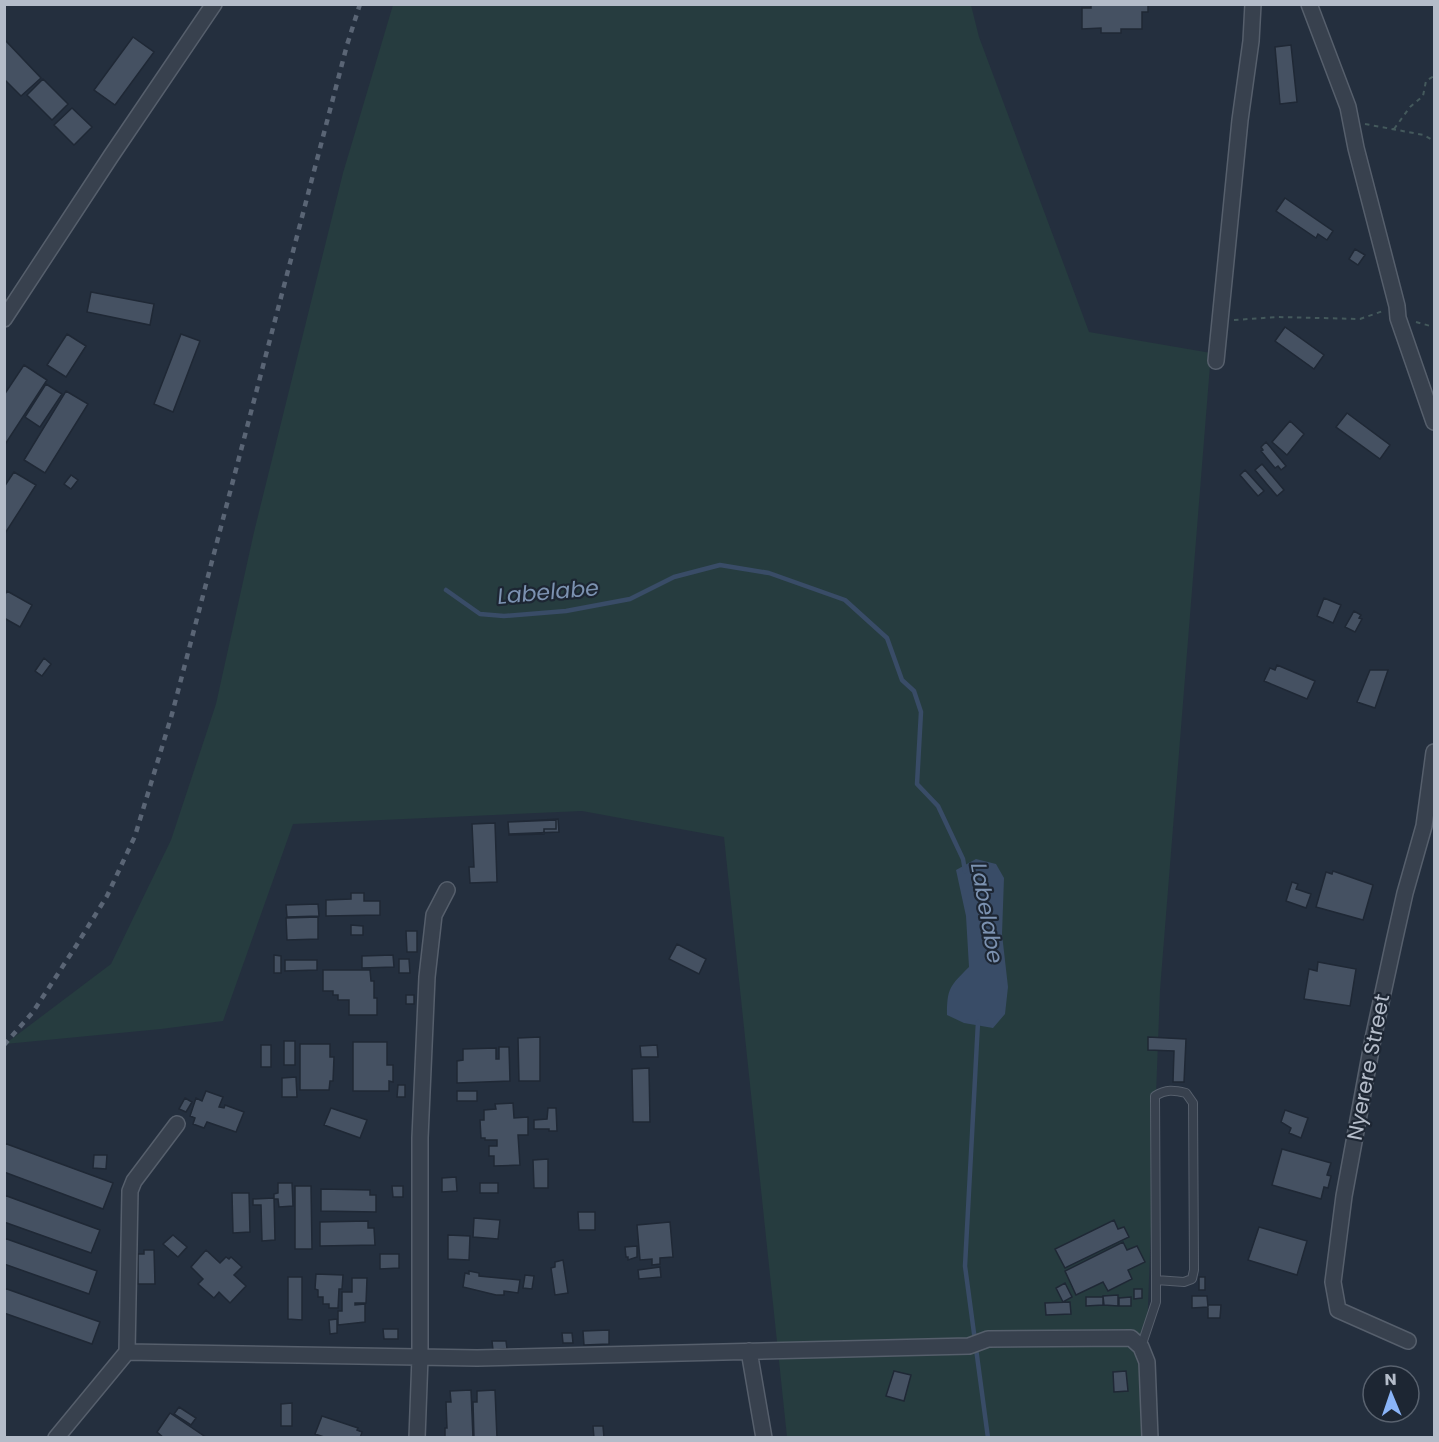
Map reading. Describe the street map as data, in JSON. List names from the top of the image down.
{
  "streets": {
    "street": ["Nyerere Street"]
  },
  "water": ["Labelabe"],
  "north": "top"
}
